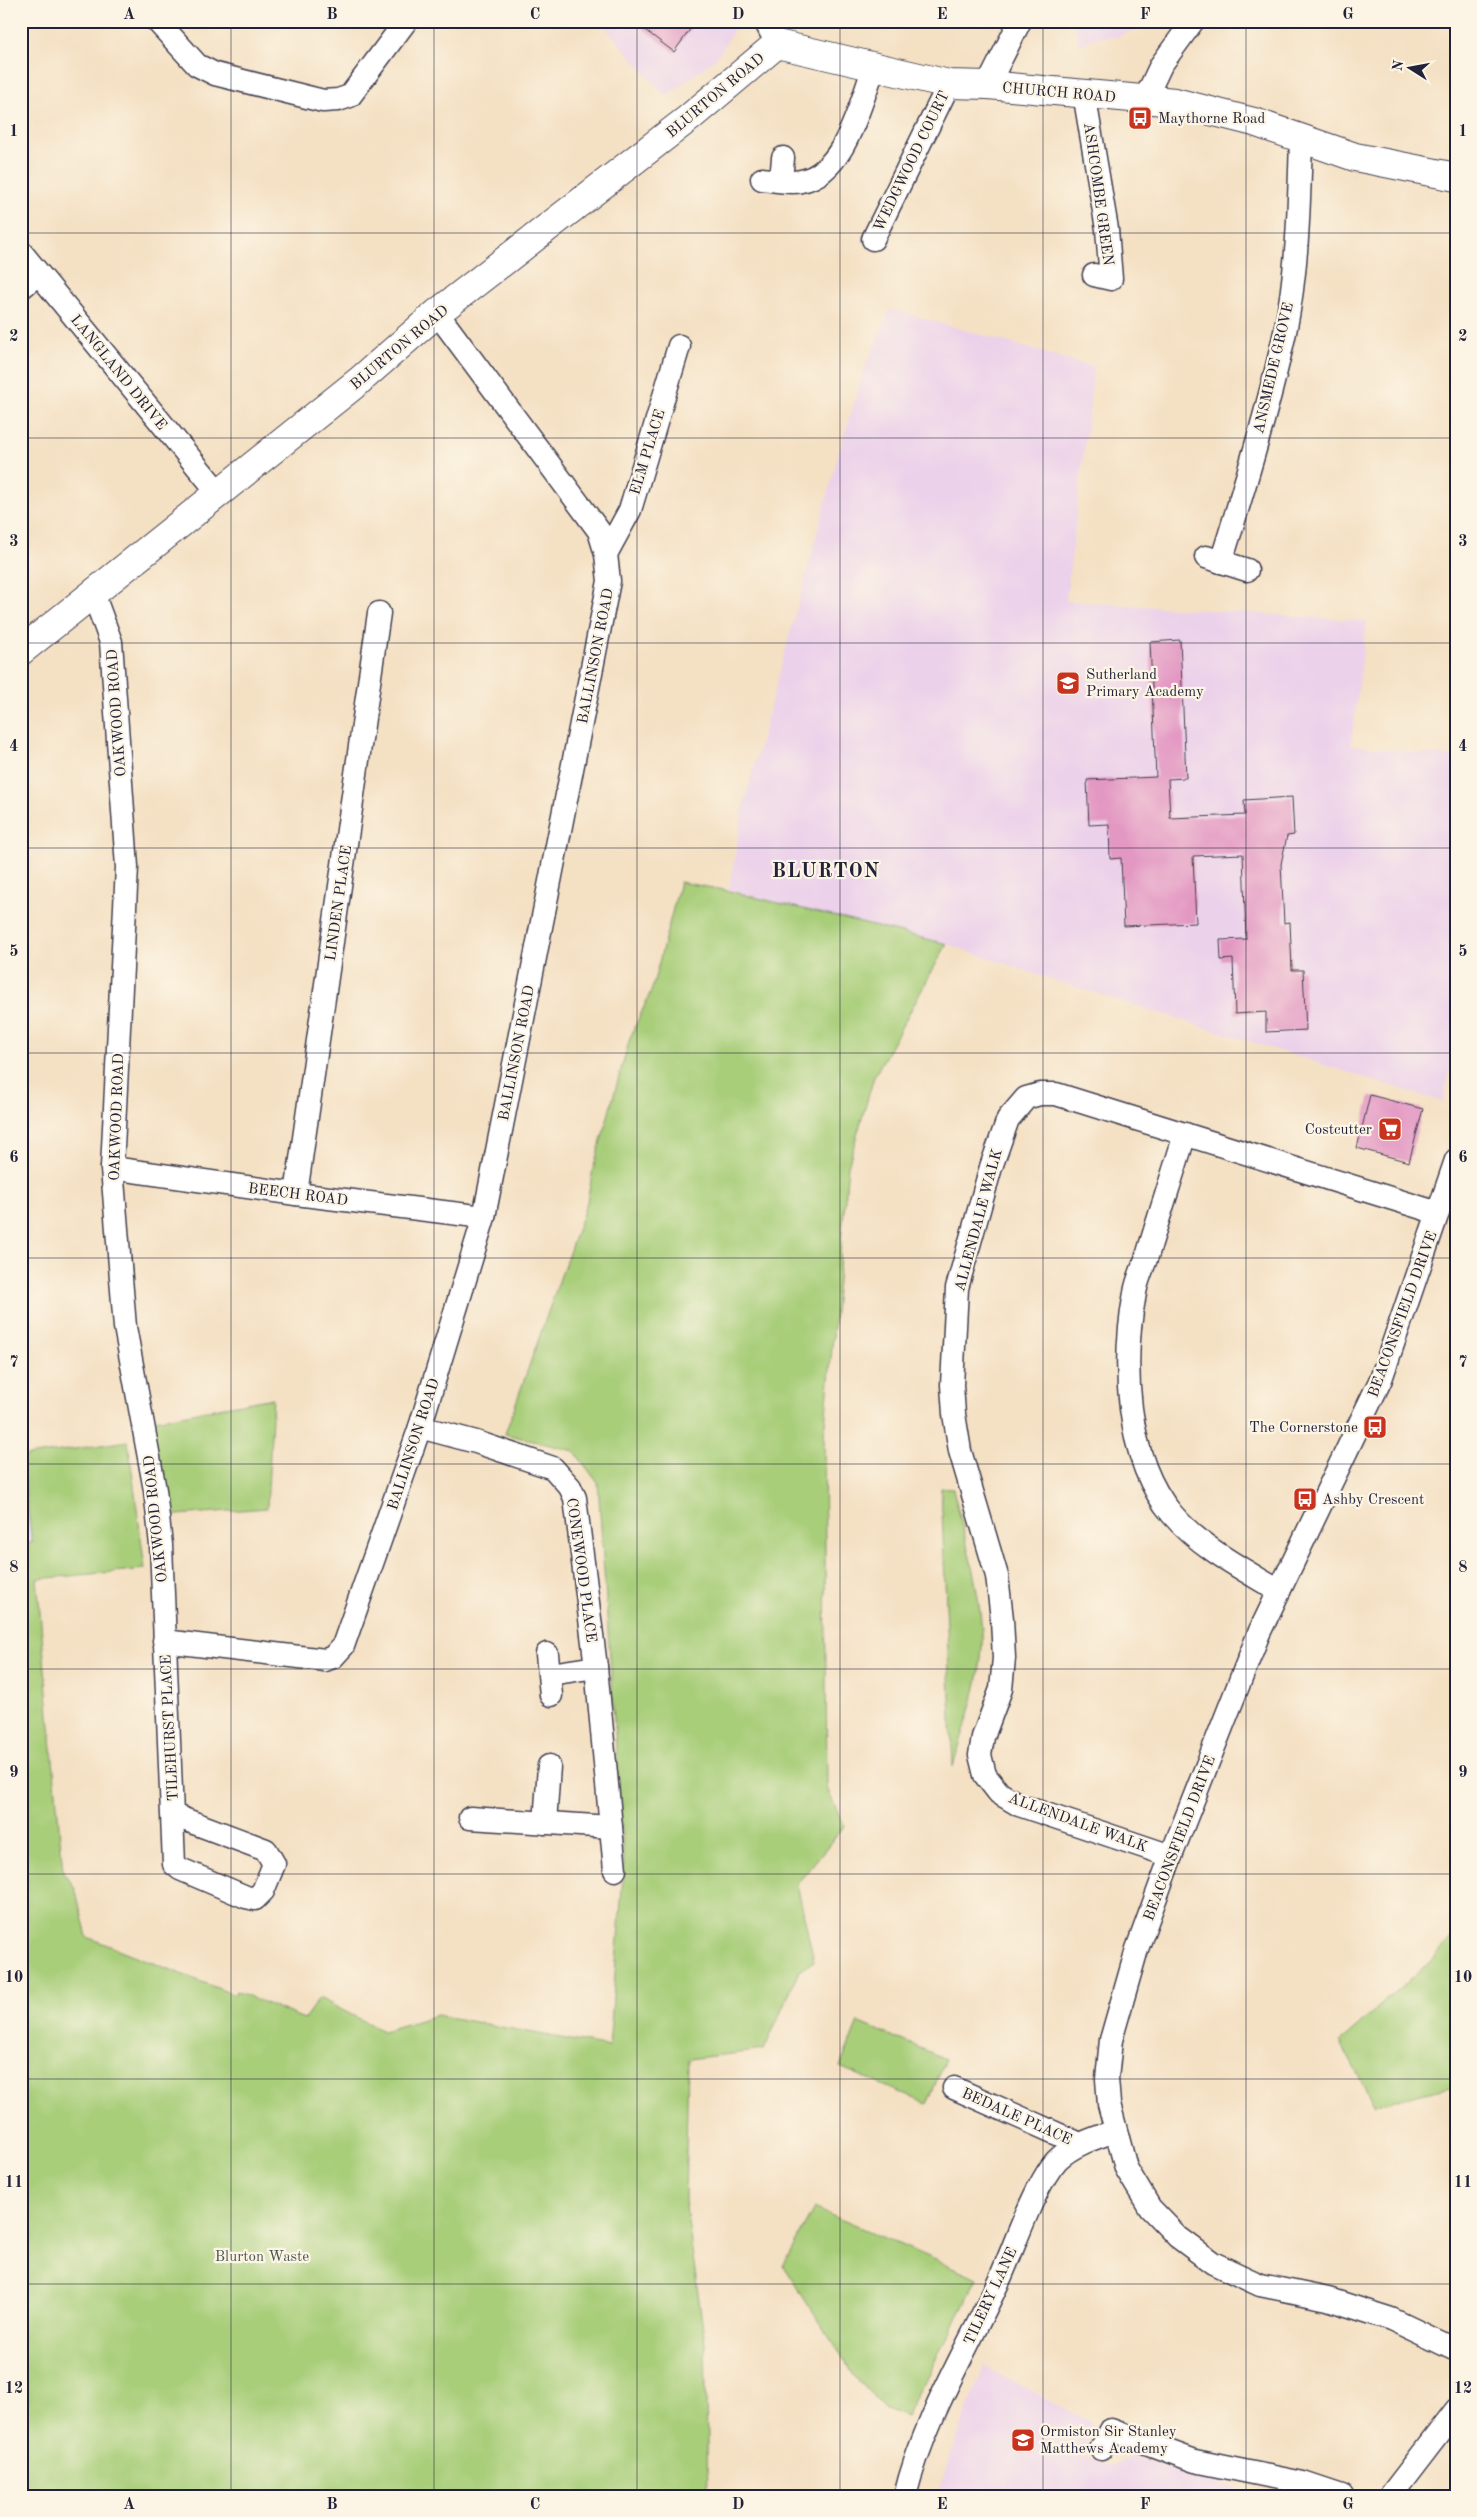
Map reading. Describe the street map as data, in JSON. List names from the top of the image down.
{
  "streets": {
    "street": [
      "CHURCH ROAD",
      "BLURTON ROAD",
      "WEDGWOOD COURT",
      "ASHCOMBE GREEN",
      "ANSMEDE GROVE",
      "LANGLAND DRIVE",
      "ELM PLACE",
      "BALLINSON ROAD",
      "OAKWOOD ROAD",
      "LINDEN PLACE",
      "BEECH ROAD",
      "ALLENDALE WALK",
      "BEACONSFIELD DRIVE",
      "CONEWOOD PLACE",
      "TILEHURST PLACE",
      "BEDALE PLACE",
      "TILERY LANE"
    ]
  },
  "crossings": [
    ["CHURCH ROAD", "BLURTON ROAD"],
    ["CHURCH ROAD", "WEDGWOOD COURT"],
    ["CHURCH ROAD", "ASHCOMBE GREEN"],
    ["CHURCH ROAD", "ANSMEDE GROVE"],
    ["BLURTON ROAD", "LANGLAND DRIVE"],
    ["BLURTON ROAD", "BALLINSON ROAD"],
    ["BLURTON ROAD", "OAKWOOD ROAD"],
    ["ELM PLACE", "BALLINSON ROAD"],
    ["BALLINSON ROAD", "OAKWOOD ROAD"],
    ["BALLINSON ROAD", "BEECH ROAD"],
    ["BALLINSON ROAD", "CONEWOOD PLACE"],
    ["BALLINSON ROAD", "TILEHURST PLACE"],
    ["OAKWOOD ROAD", "BEECH ROAD"],
    ["OAKWOOD ROAD", "TILEHURST PLACE"],
    ["LINDEN PLACE", "BEECH ROAD"],
    ["ALLENDALE WALK", "BEACONSFIELD DRIVE"],
    ["BEACONSFIELD DRIVE", "TILERY LANE"],
    ["BEDALE PLACE", "TILERY LANE"]
  ],
  "districts": ["BLURTON"],
  "parks": ["Blurton Waste"],
  "places": {
    "bus stop": ["Maythorne Road", "The Cornerstone", "Ashby Crescent"],
    "school or university": ["Sutherland Primary Academy", "Ormiston Sir Stanley Matthews Academy"],
    "supermarket": ["Costcutter"]
  },
  "north": "left",
  "grid": {
    "columns": [
      "A",
      "B",
      "C",
      "D",
      "E",
      "F",
      "G"
    ],
    "rows": [
      "1",
      "2",
      "3",
      "4",
      "5",
      "6",
      "7",
      "8",
      "9",
      "10",
      "11",
      "12"
    ]
  }
}
